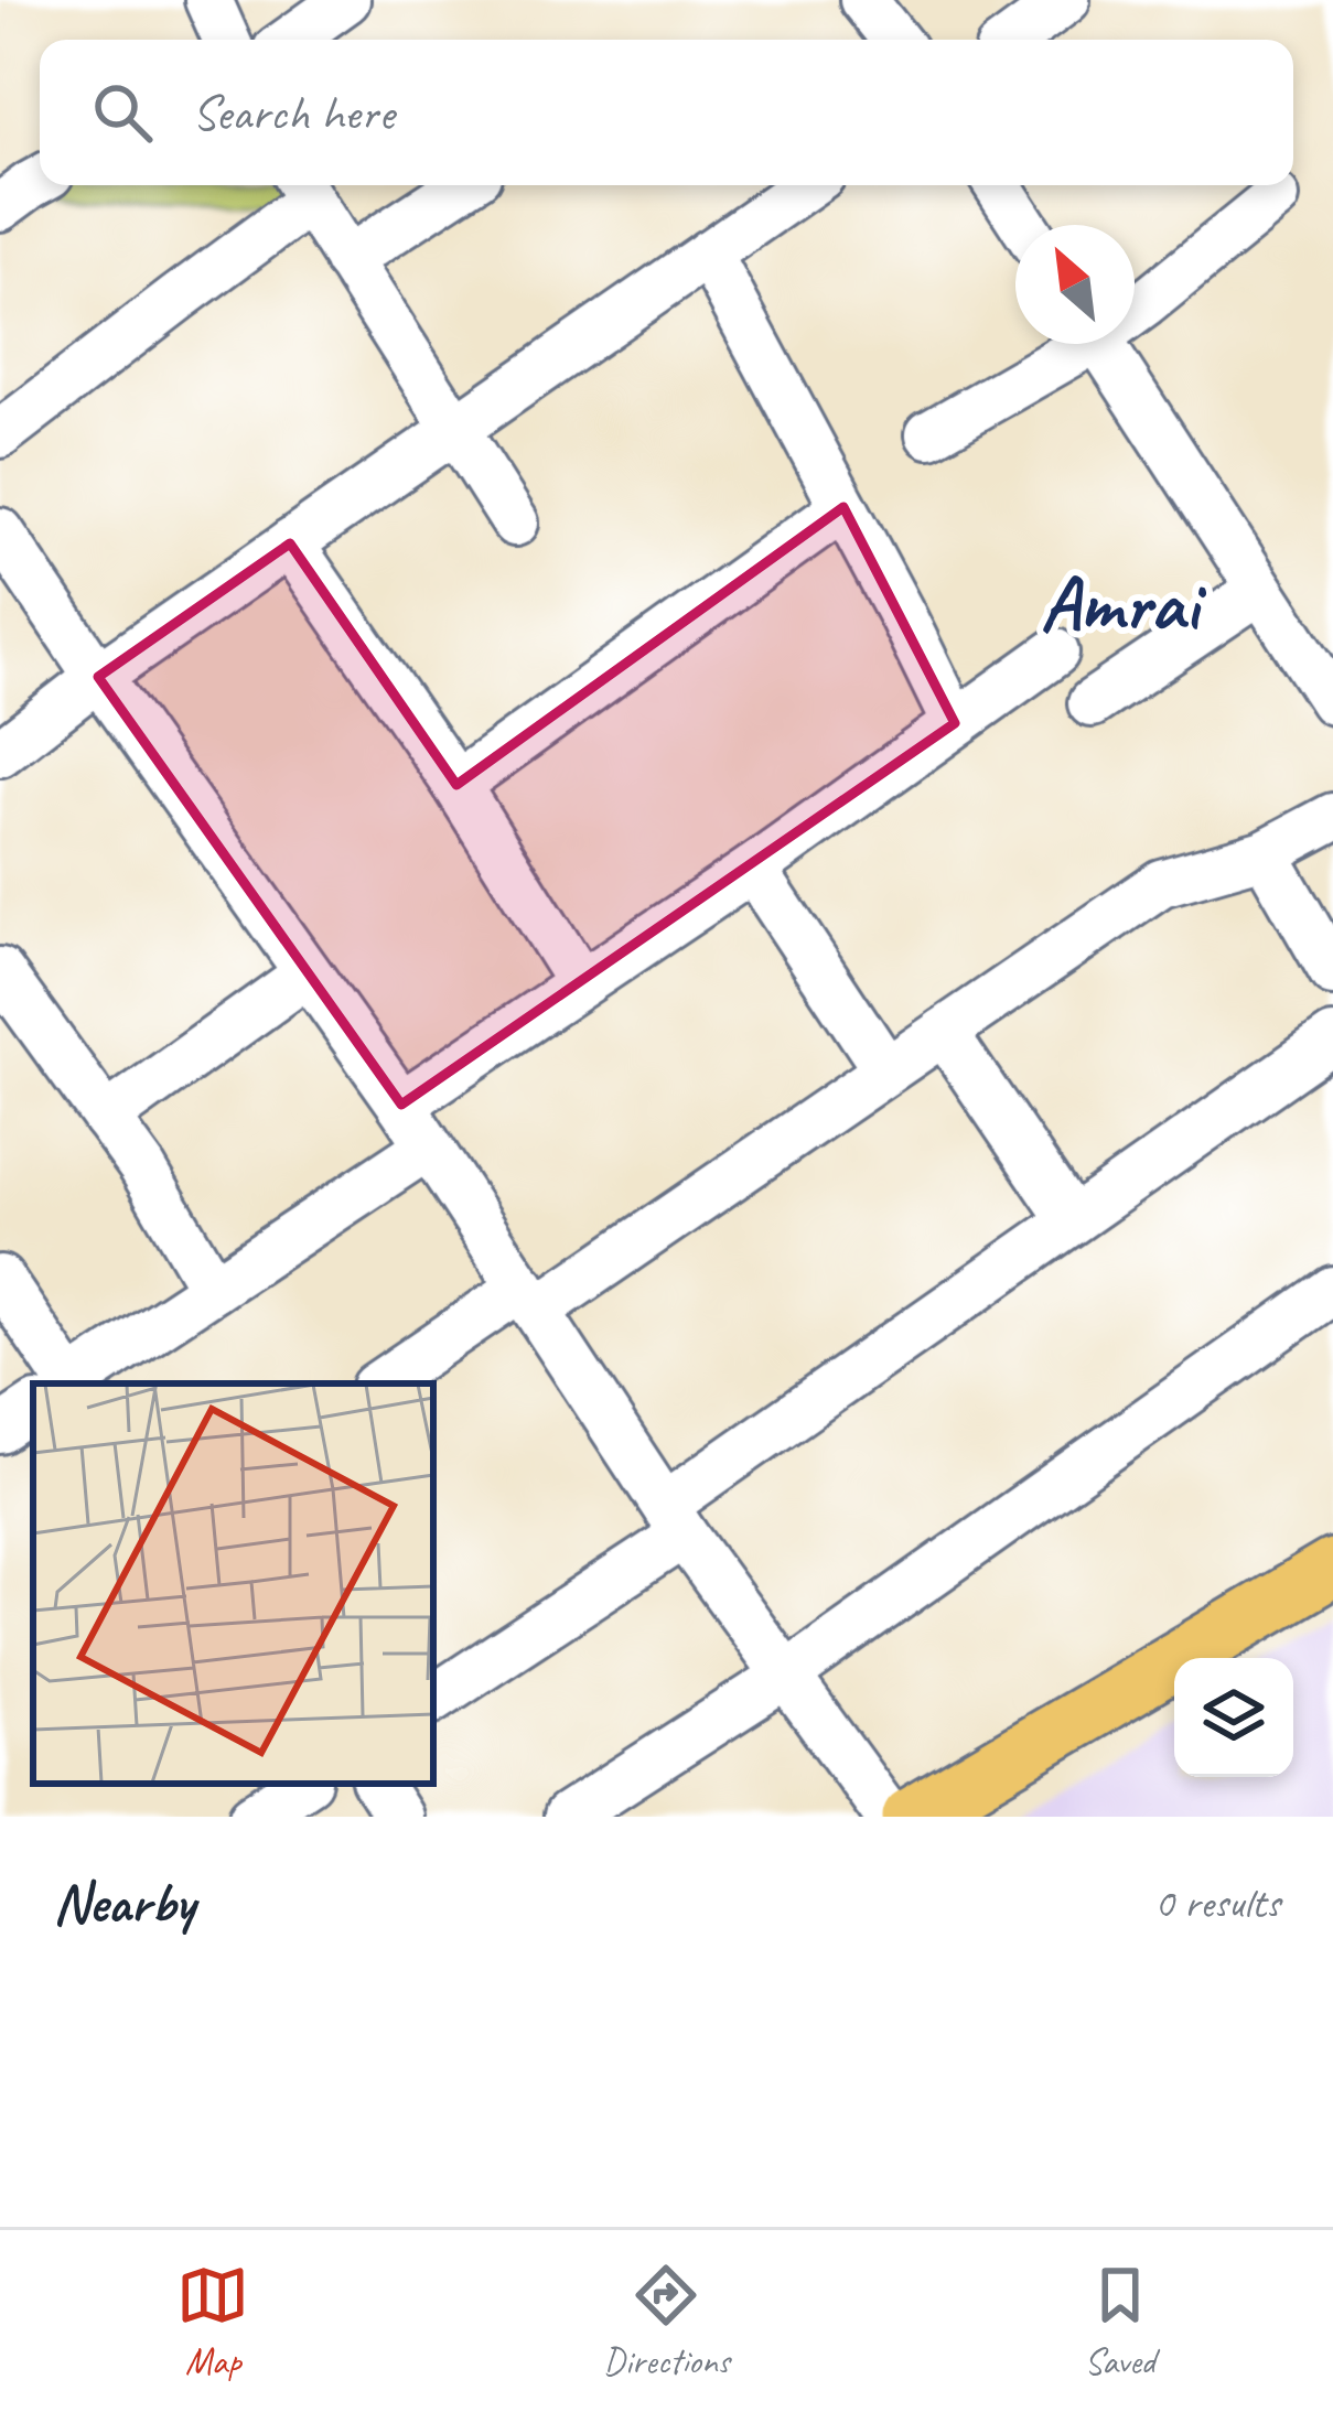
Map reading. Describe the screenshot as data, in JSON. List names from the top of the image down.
{
  "districts": ["Amrai"],
  "north": "top left",
  "page": {
    "search": "Search here",
    "heading": ["Nearby", "0 results"],
    "nav": ["Map", "Directions", "Saved"]
  }
}
